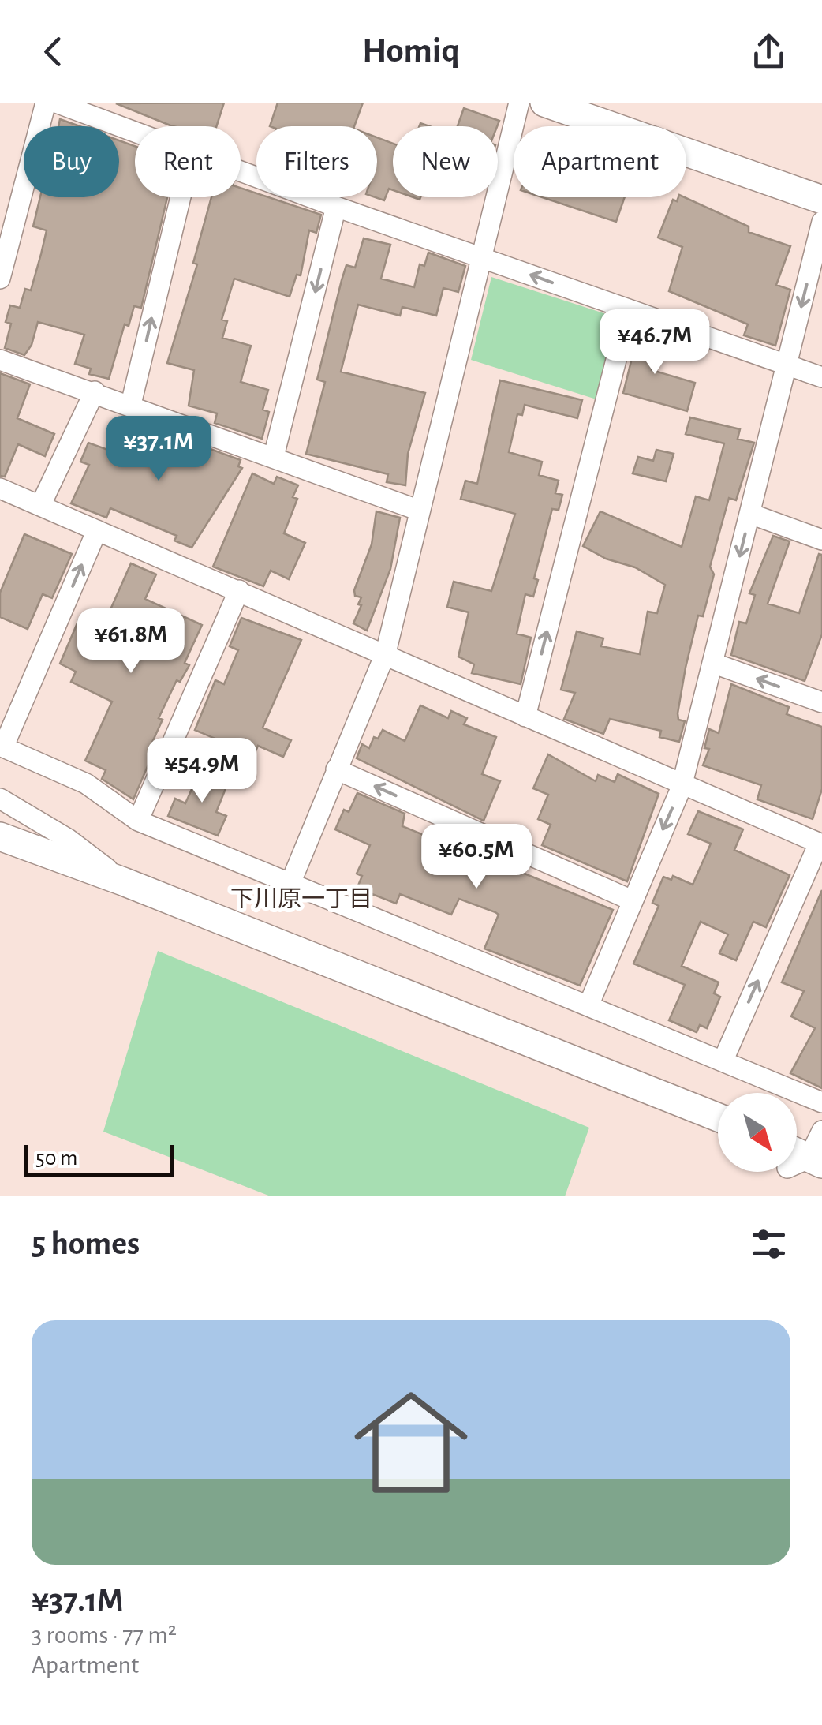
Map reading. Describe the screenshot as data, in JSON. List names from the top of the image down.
{
  "districts": ["下川原一丁目"],
  "scale_bar": "50 m",
  "north": "bottom right",
  "page": {
    "header": "Homiq",
    "chip": [
      "Buy",
      "Rent",
      "Filters",
      "New",
      "Apartment"
    ],
    "price": [
      "¥46.7M",
      "¥37.1M",
      "¥61.8M",
      "¥54.9M",
      "¥60.5M"
    ],
    "scale": "50 m",
    "heading": "5 homes",
    "list": [
      {
        "name": "¥37.1M",
        "note": "3 rooms · 77 m² · Apartment"
      }
    ]
  }
}
